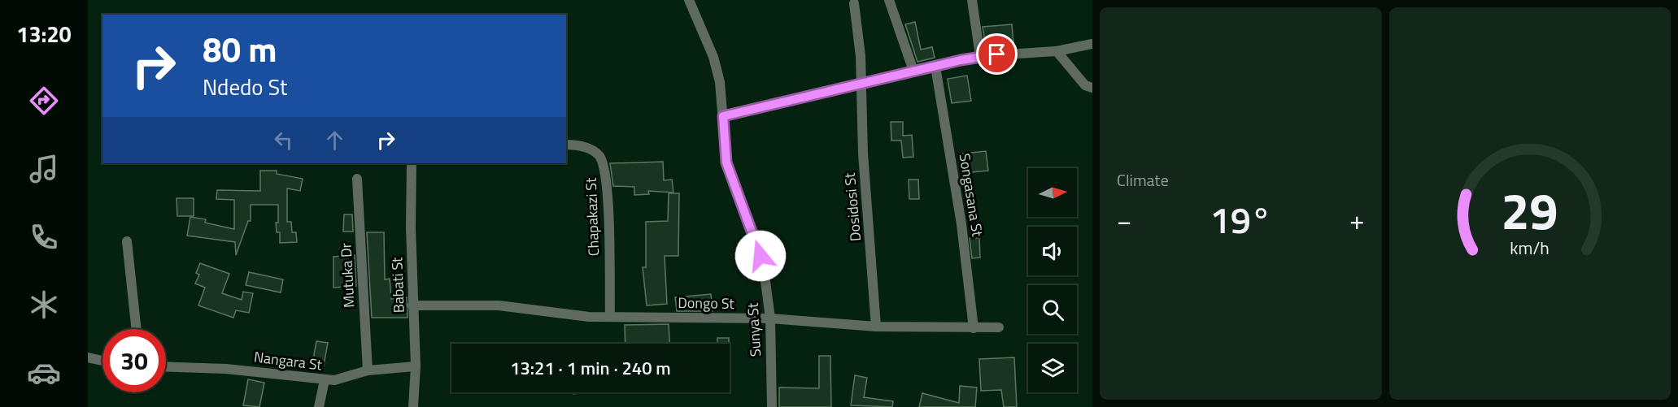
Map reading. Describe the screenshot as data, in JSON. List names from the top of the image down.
{
  "streets": {
    "street": [
      "Songasana St",
      "Dosidosi St",
      "Chapakazi St",
      "Mutuka Dr",
      "Babati St",
      "Dongo St",
      "Sunya St",
      "Nangara St"
    ]
  },
  "crossings": [
    ["Songasana St", "Dongo St"],
    ["Dosidosi St", "Dongo St"],
    ["Chapakazi St", "Dongo St"],
    ["Mutuka Dr", "Nangara St"],
    ["Babati St", "Dongo St"],
    ["Babati St", "Nangara St"],
    ["Dongo St", "Sunya St"]
  ],
  "north": "right",
  "page": {
    "tabs": "13:20",
    "tile": "Climate",
    "turn": ["80 m", "Ndedo St"],
    "heat": ["−", "19°", "+"],
    "limit": "30",
    "trip": "13:21 · 1 min · 240 m",
    "gauge": ["29", "km/h"]
  }
}
